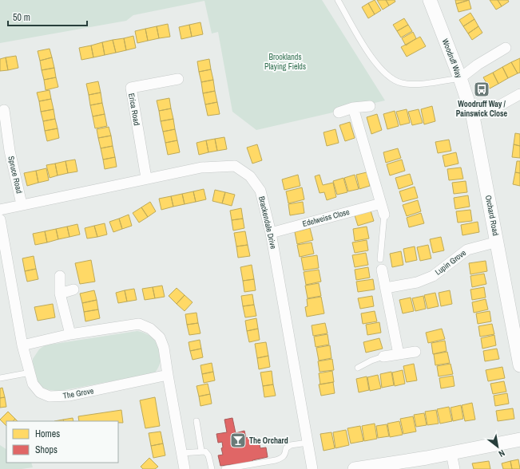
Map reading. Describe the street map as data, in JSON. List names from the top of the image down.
{
  "streets": {
    "street": [
      "Woodruff Way",
      "Erica Road",
      "Spruce Road",
      "Orchard Road",
      "Edelweiss Close",
      "Brackendale Drive",
      "Lupin Grove",
      "The Grove"
    ]
  },
  "crossings": [
    ["Woodruff Way", "Orchard Road"],
    ["Erica Road", "Brackendale Drive"],
    ["Spruce Road", "Brackendale Drive"],
    ["Orchard Road", "Lupin Grove"],
    ["Edelweiss Close", "Brackendale Drive"]
  ],
  "parks": ["Brooklands Playing Fields"],
  "places": {
    "bus stop": ["Woodruff Way / Painswick Close"],
    "bar": ["The Orchard"]
  },
  "legend": ["Homes", "Shops"],
  "scale_bar": "50 m",
  "north": "bottom right"
}
